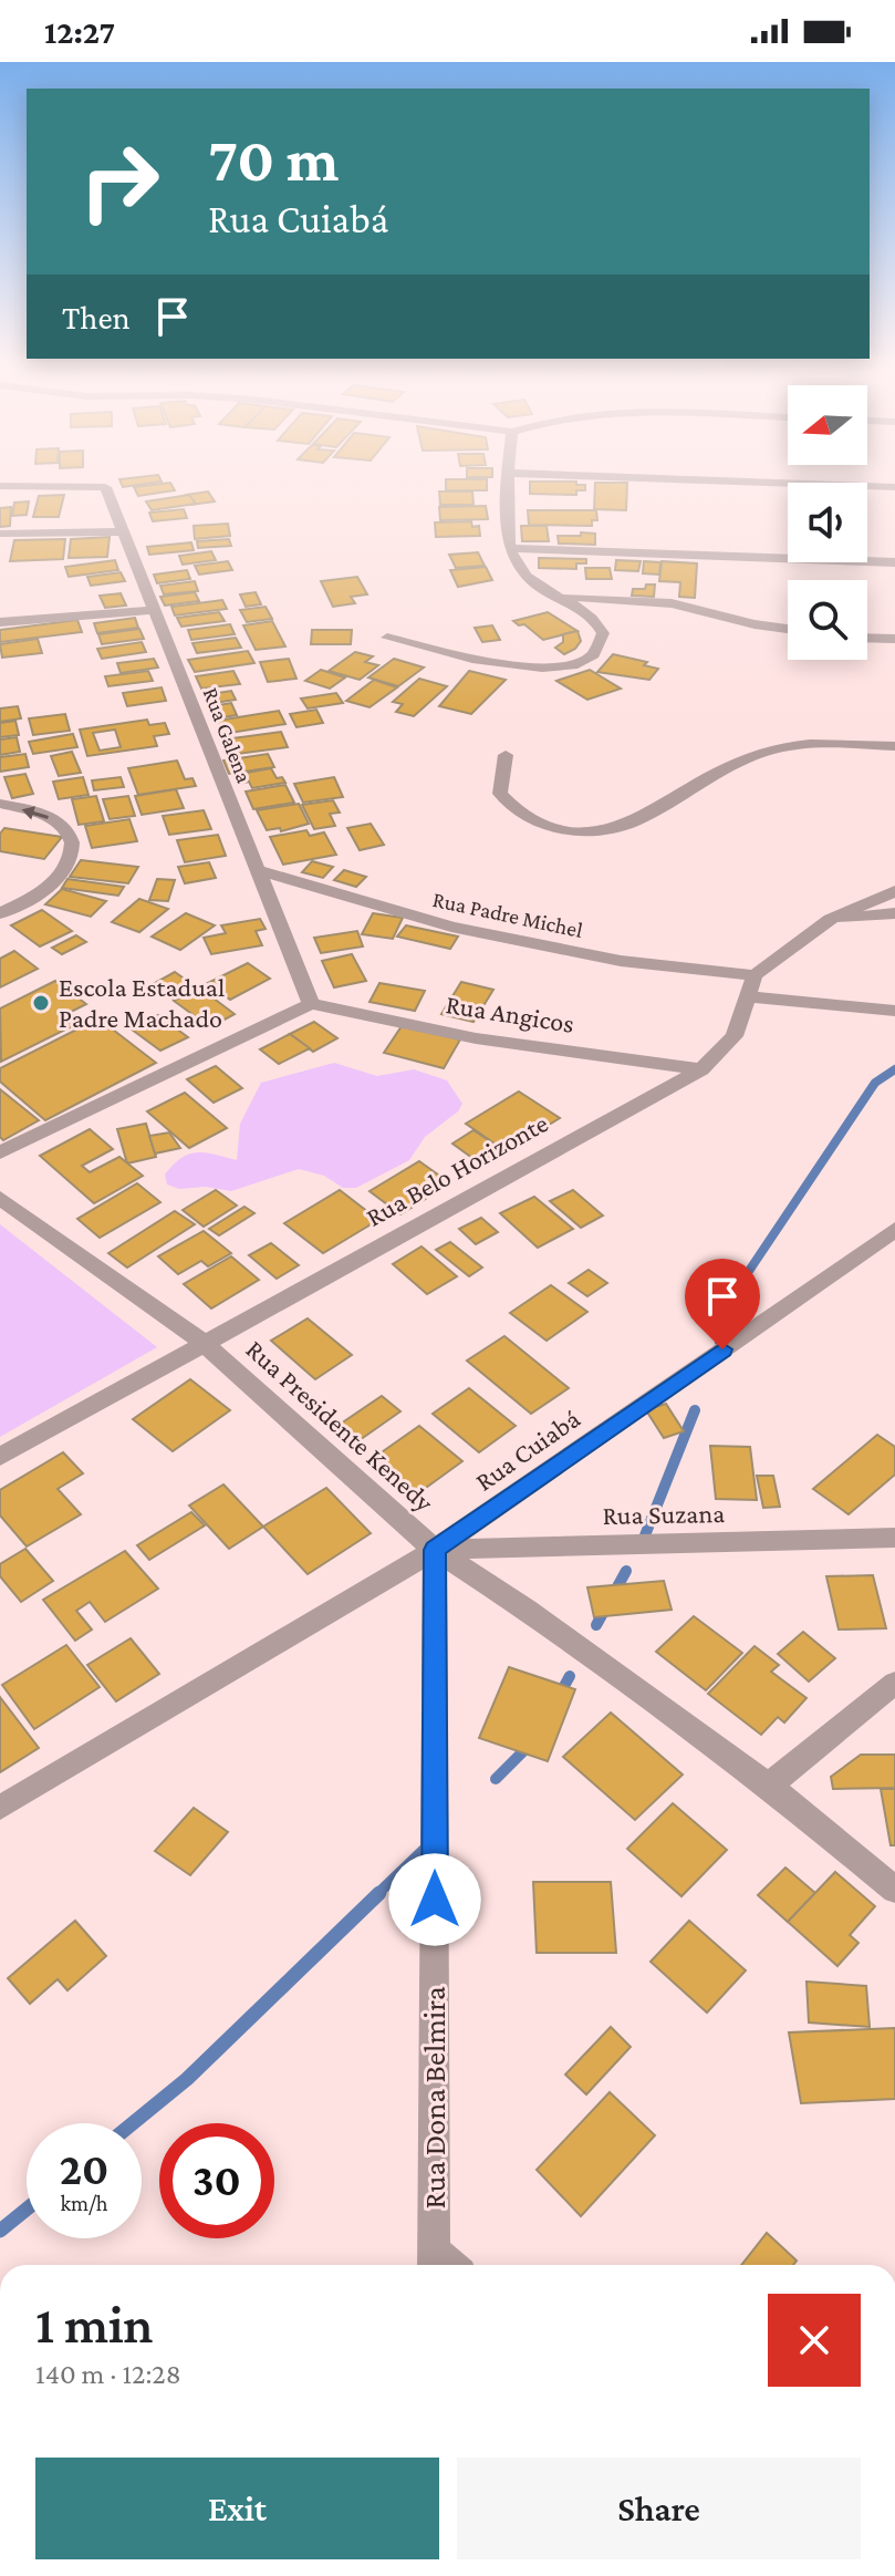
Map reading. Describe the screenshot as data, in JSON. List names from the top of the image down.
{
  "streets": {
    "street": [
      "Rua Galena",
      "Rua Padre Michel",
      "Rua Angicos",
      "Rua Belo Horizonte",
      "Rua Presidente Kenedy",
      "Rua Cuiabá",
      "Rua Suzana",
      "Rua Dona Belmira"
    ]
  },
  "crossings": [
    ["Rua Galena", "Rua Padre Michel"],
    ["Rua Galena", "Rua Angicos"],
    ["Rua Padre Michel", "Rua Belo Horizonte"],
    ["Rua Angicos", "Rua Belo Horizonte"],
    ["Rua Belo Horizonte", "Rua Presidente Kenedy"],
    ["Rua Presidente Kenedy", "Rua Cuiabá"],
    ["Rua Presidente Kenedy", "Rua Suzana"],
    ["Rua Presidente Kenedy", "Rua Dona Belmira"],
    ["Rua Cuiabá", "Rua Suzana"],
    ["Rua Cuiabá", "Rua Dona Belmira"],
    ["Rua Suzana", "Rua Dona Belmira"]
  ],
  "places": ["Escola Estadual Padre Machado"],
  "north": "left",
  "page": {
    "status": "12:27",
    "turn": ["70 m", "Rua Cuiabá"],
    "then": "Then",
    "speed": "20 km/h",
    "limit": "30",
    "heading": ["1 min", "140 m · 12:28"],
    "buttons": ["Exit", "Share"]
  }
}
